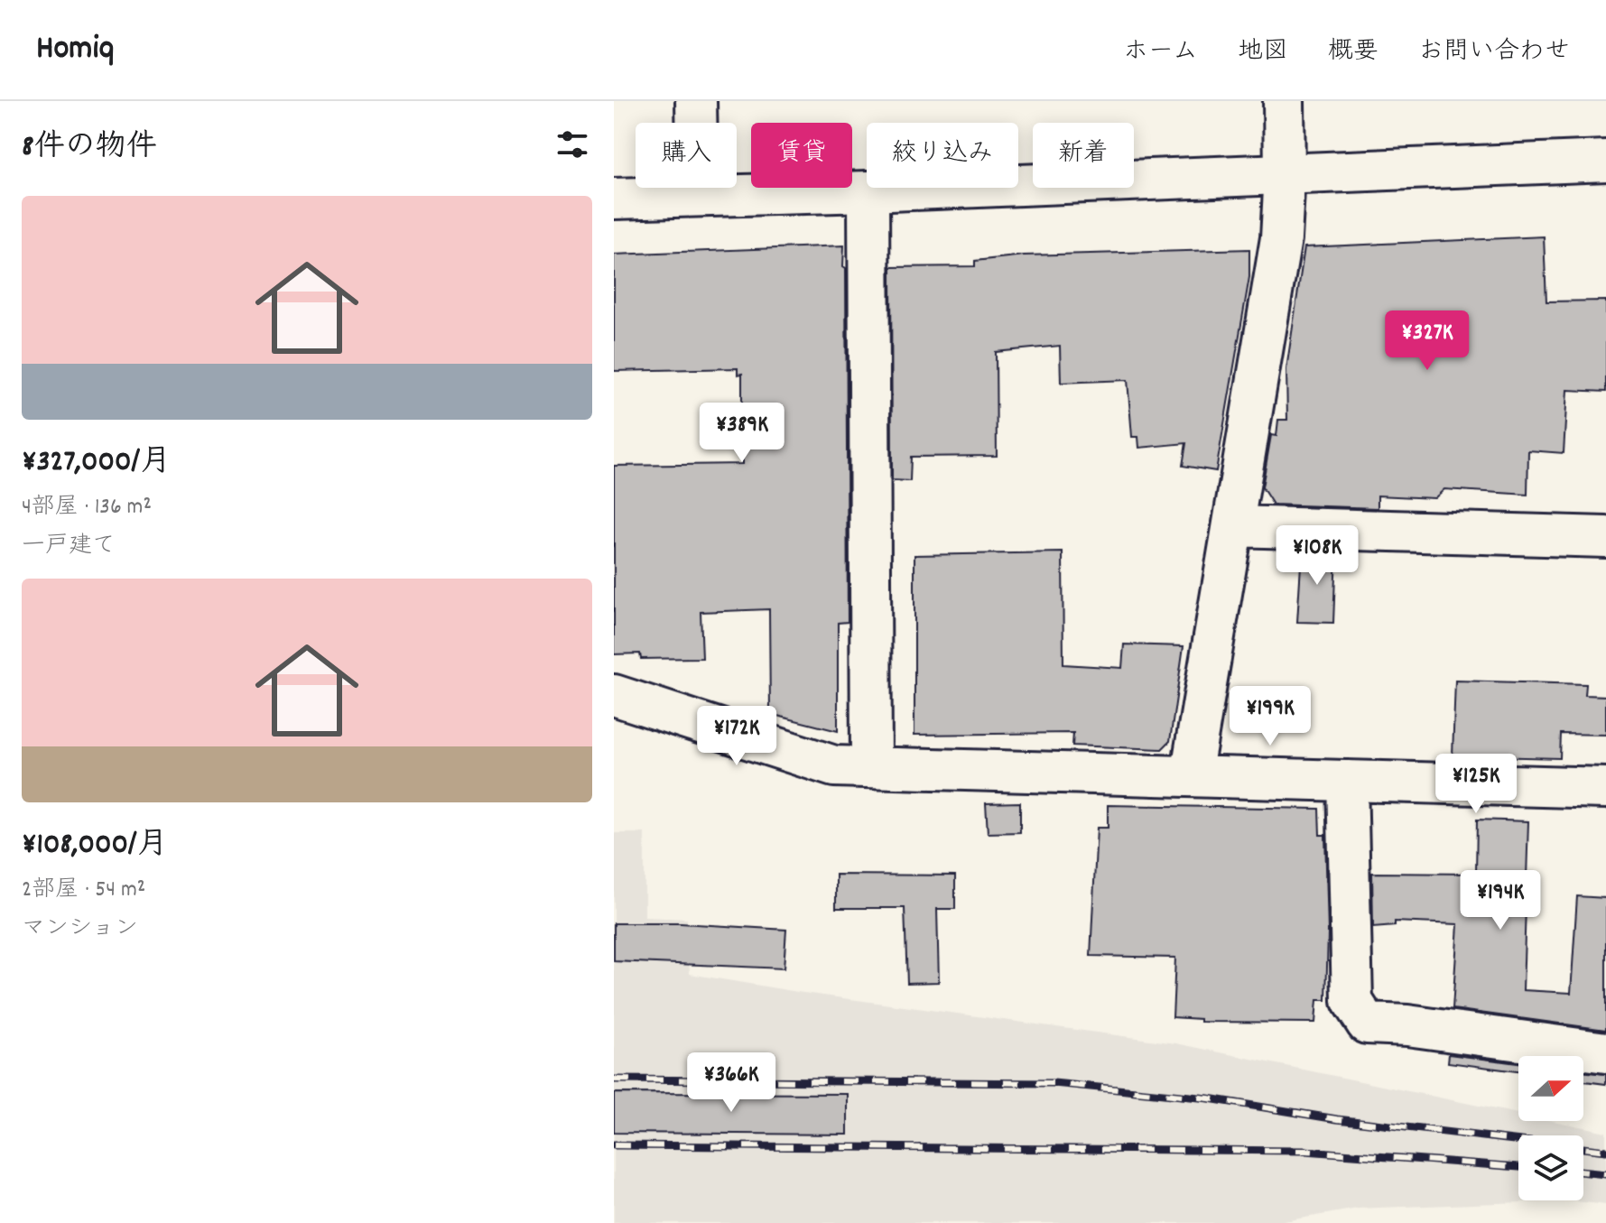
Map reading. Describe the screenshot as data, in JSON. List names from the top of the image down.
{
  "north": "right",
  "page": {
    "header": "Homiq",
    "nav": [
      "ホーム",
      "地図",
      "概要",
      "お問い合わせ"
    ],
    "heading": "8件の物件",
    "chip": [
      "購入",
      "賃貸",
      "絞り込み",
      "新着"
    ],
    "list": [
      {
        "name": "¥327,000/月",
        "note": "4部屋 · 136 m² · 一戸建て"
      },
      {
        "name": "¥108,000/月",
        "note": "2部屋 · 54 m² · マンション"
      }
    ],
    "price": [
      "¥327K",
      "¥389K",
      "¥108K",
      "¥199K",
      "¥172K",
      "¥125K",
      "¥194K",
      "¥366K"
    ]
  }
}
